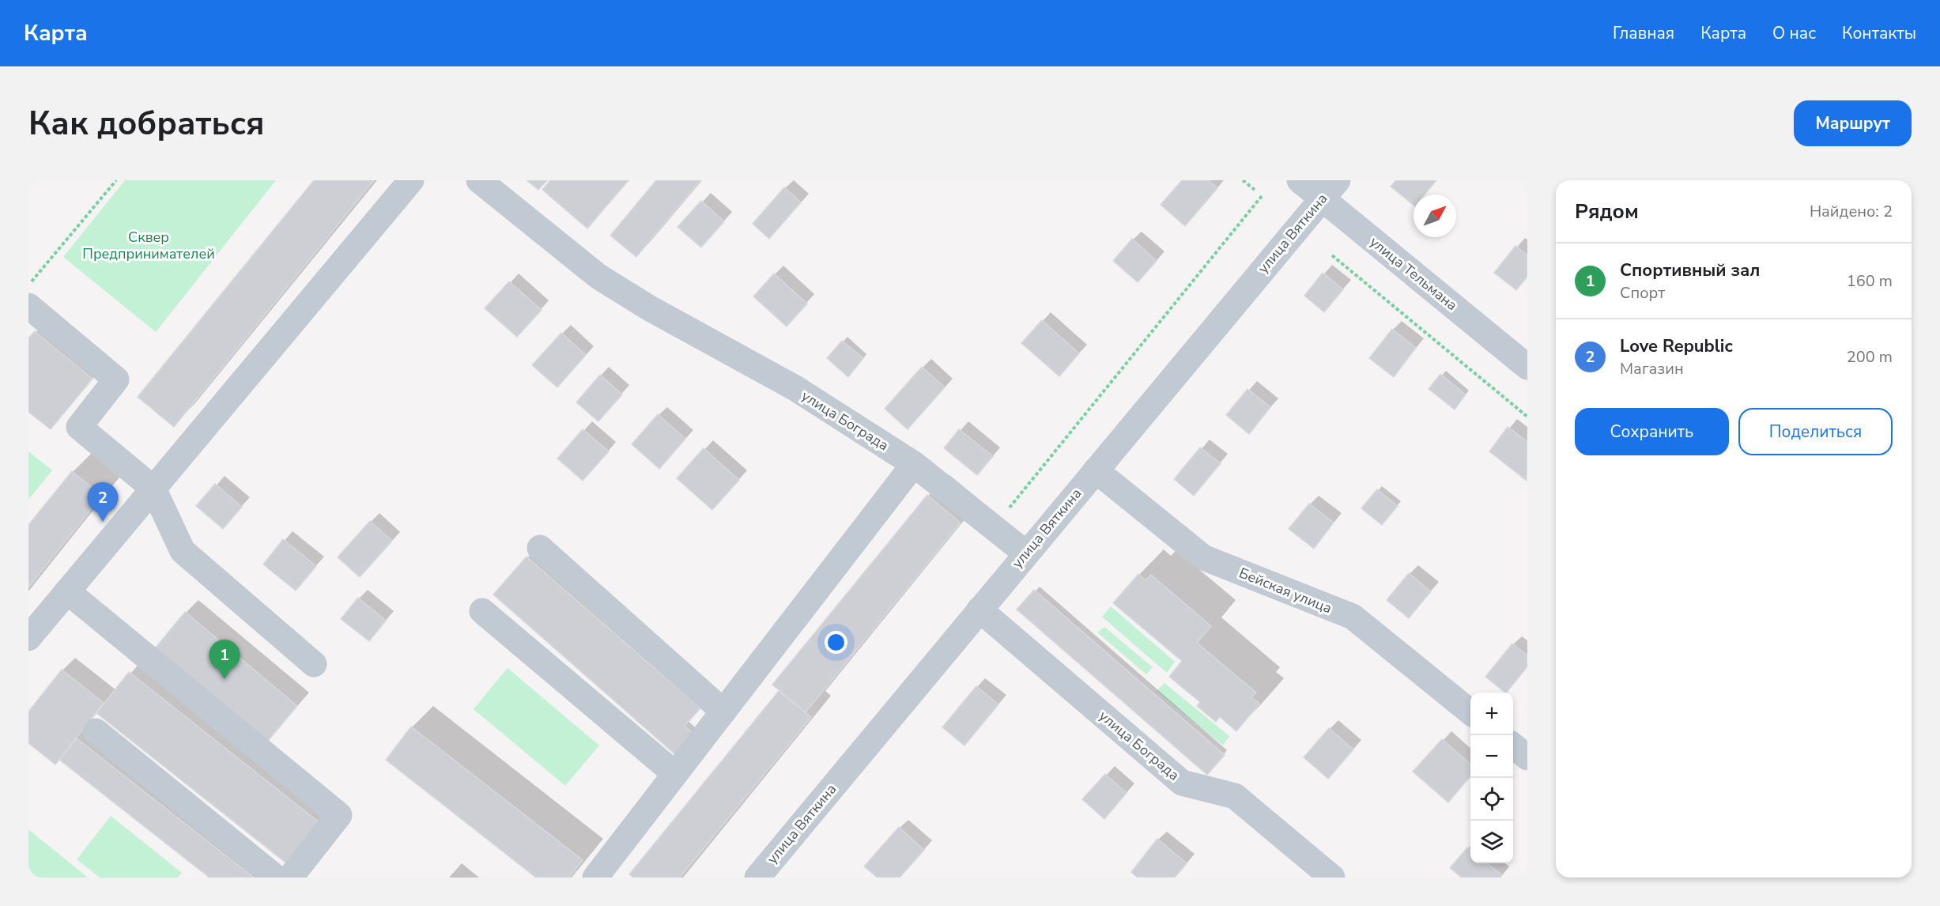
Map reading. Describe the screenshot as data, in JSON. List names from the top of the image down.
{
  "streets": {
    "street": [
      "улица Вяткина",
      "улица Тельмана",
      "улица Бограда",
      "Бейская улица"
    ]
  },
  "crossings": [
    ["улица Вяткина", "улица Тельмана"],
    ["улица Вяткина", "улица Бограда"],
    ["улица Вяткина", "Бейская улица"]
  ],
  "parks": ["Сквер Предпринимателей"],
  "north": "top right",
  "page": {
    "header": "Карта",
    "nav": [
      "Главная",
      "Карта",
      "О нас",
      "Контакты"
    ],
    "buttons": [
      "Маршрут",
      ["Сохранить", "Поделиться"]
    ],
    "title": "Как добраться",
    "heading": ["Рядом", "Найдено: 2"],
    "list": [
      {
        "mark": "1",
        "name": "Спортивный зал",
        "note": "Спорт",
        "value": "160 m"
      },
      {
        "mark": "2",
        "name": "Love Republic",
        "note": "Магазин",
        "value": "200 m"
      }
    ],
    "pins": ["2", "1"],
    "map_buttons": ["+", "−"]
  }
}
